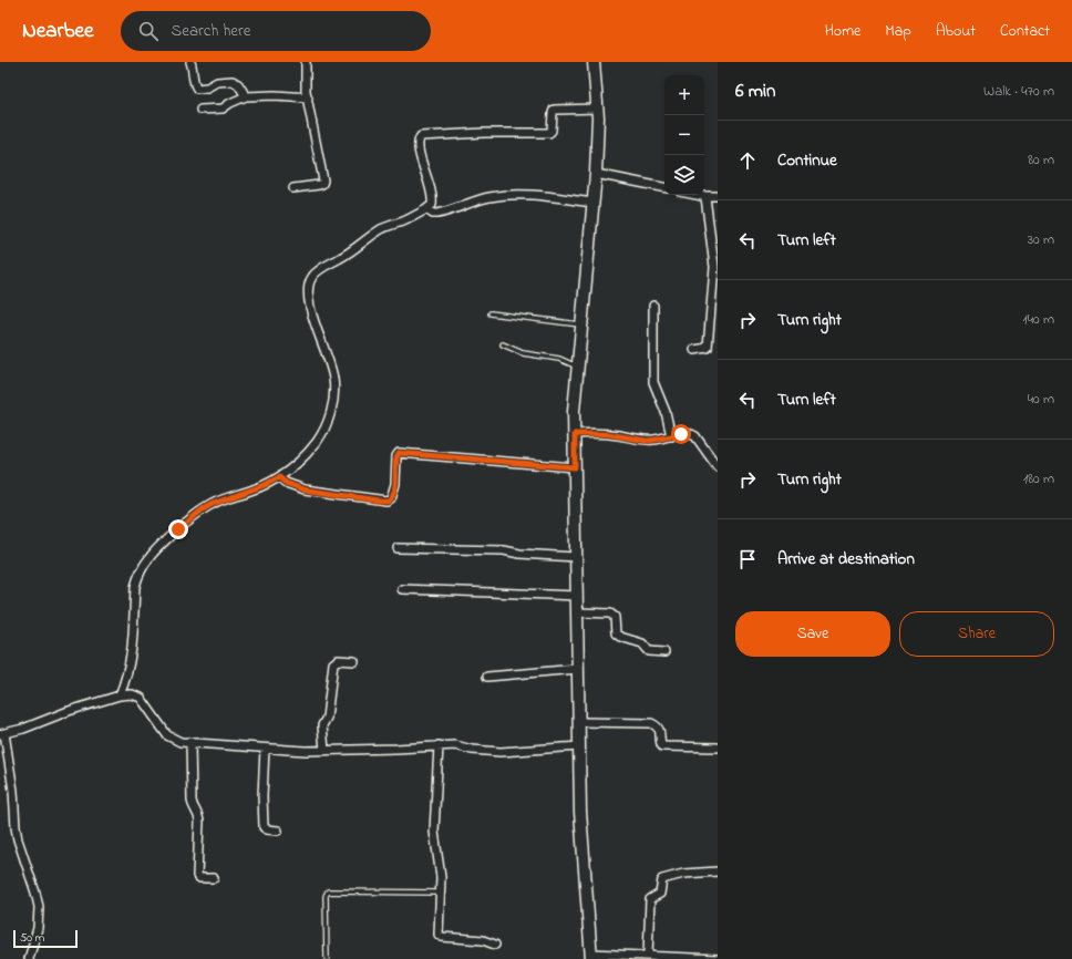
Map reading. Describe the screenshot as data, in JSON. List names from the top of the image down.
{
  "scale_bar": "50 m",
  "page": {
    "header": "Nearbee",
    "search": "Search here",
    "nav": [
      "Home",
      "Map",
      "About",
      "Contact"
    ],
    "heading": ["6 min", "Walk · 470 m"],
    "map_buttons": ["+", "−"],
    "list": [
      ["Continue", "80 m"],
      ["Turn left", "30 m"],
      ["Turn right", "140 m"],
      ["Turn left", "40 m"],
      ["Turn right", "180 m"],
      "Arrive at destination"
    ],
    "buttons": ["Save", "Share"],
    "scale": "50 m"
  }
}
